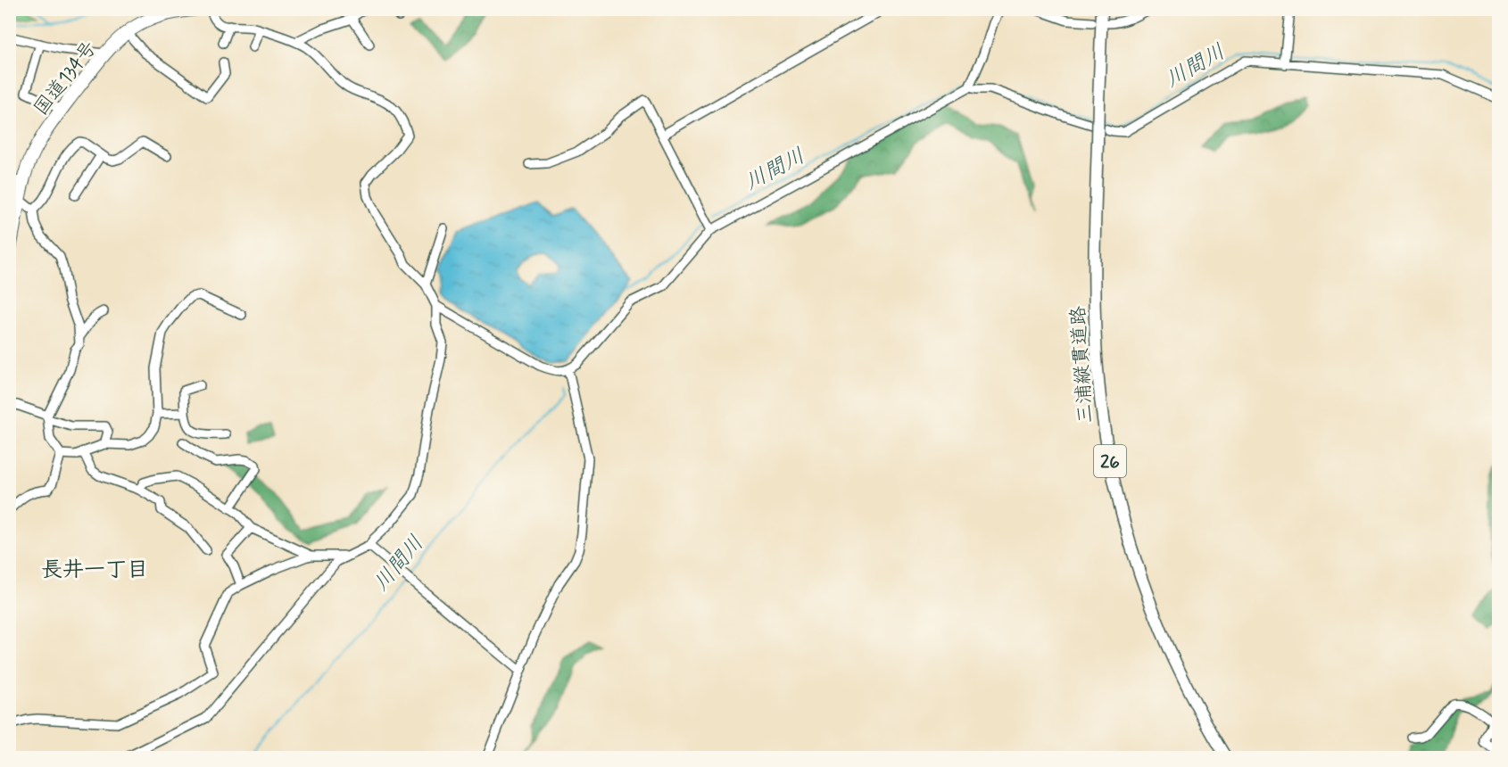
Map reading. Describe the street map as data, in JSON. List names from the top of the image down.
{
  "streets": {
    "highway": ["国道134号"],
    "main road": ["三浦縦貫道路", "26"]
  },
  "districts": ["長井一丁目"],
  "water": ["川間川"]
}
